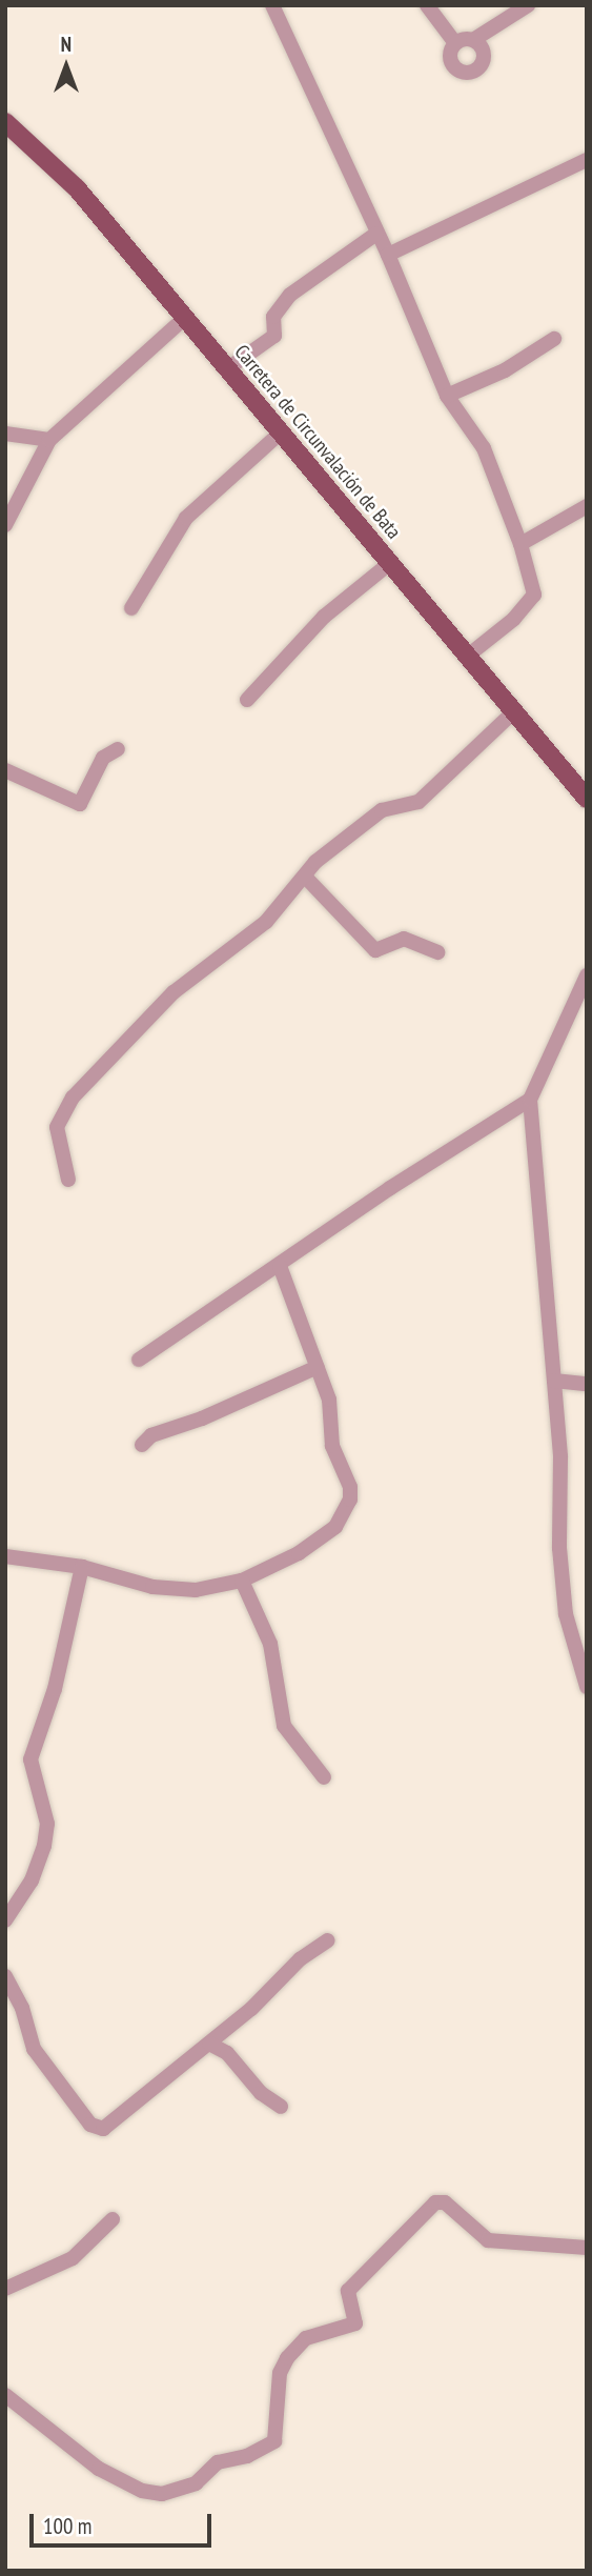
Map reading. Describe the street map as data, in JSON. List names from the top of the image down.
{
  "streets": {
    "main road": ["Carretera de Circunvalación de Bata"]
  },
  "scale_bar": "100 m",
  "north": "top"
}
